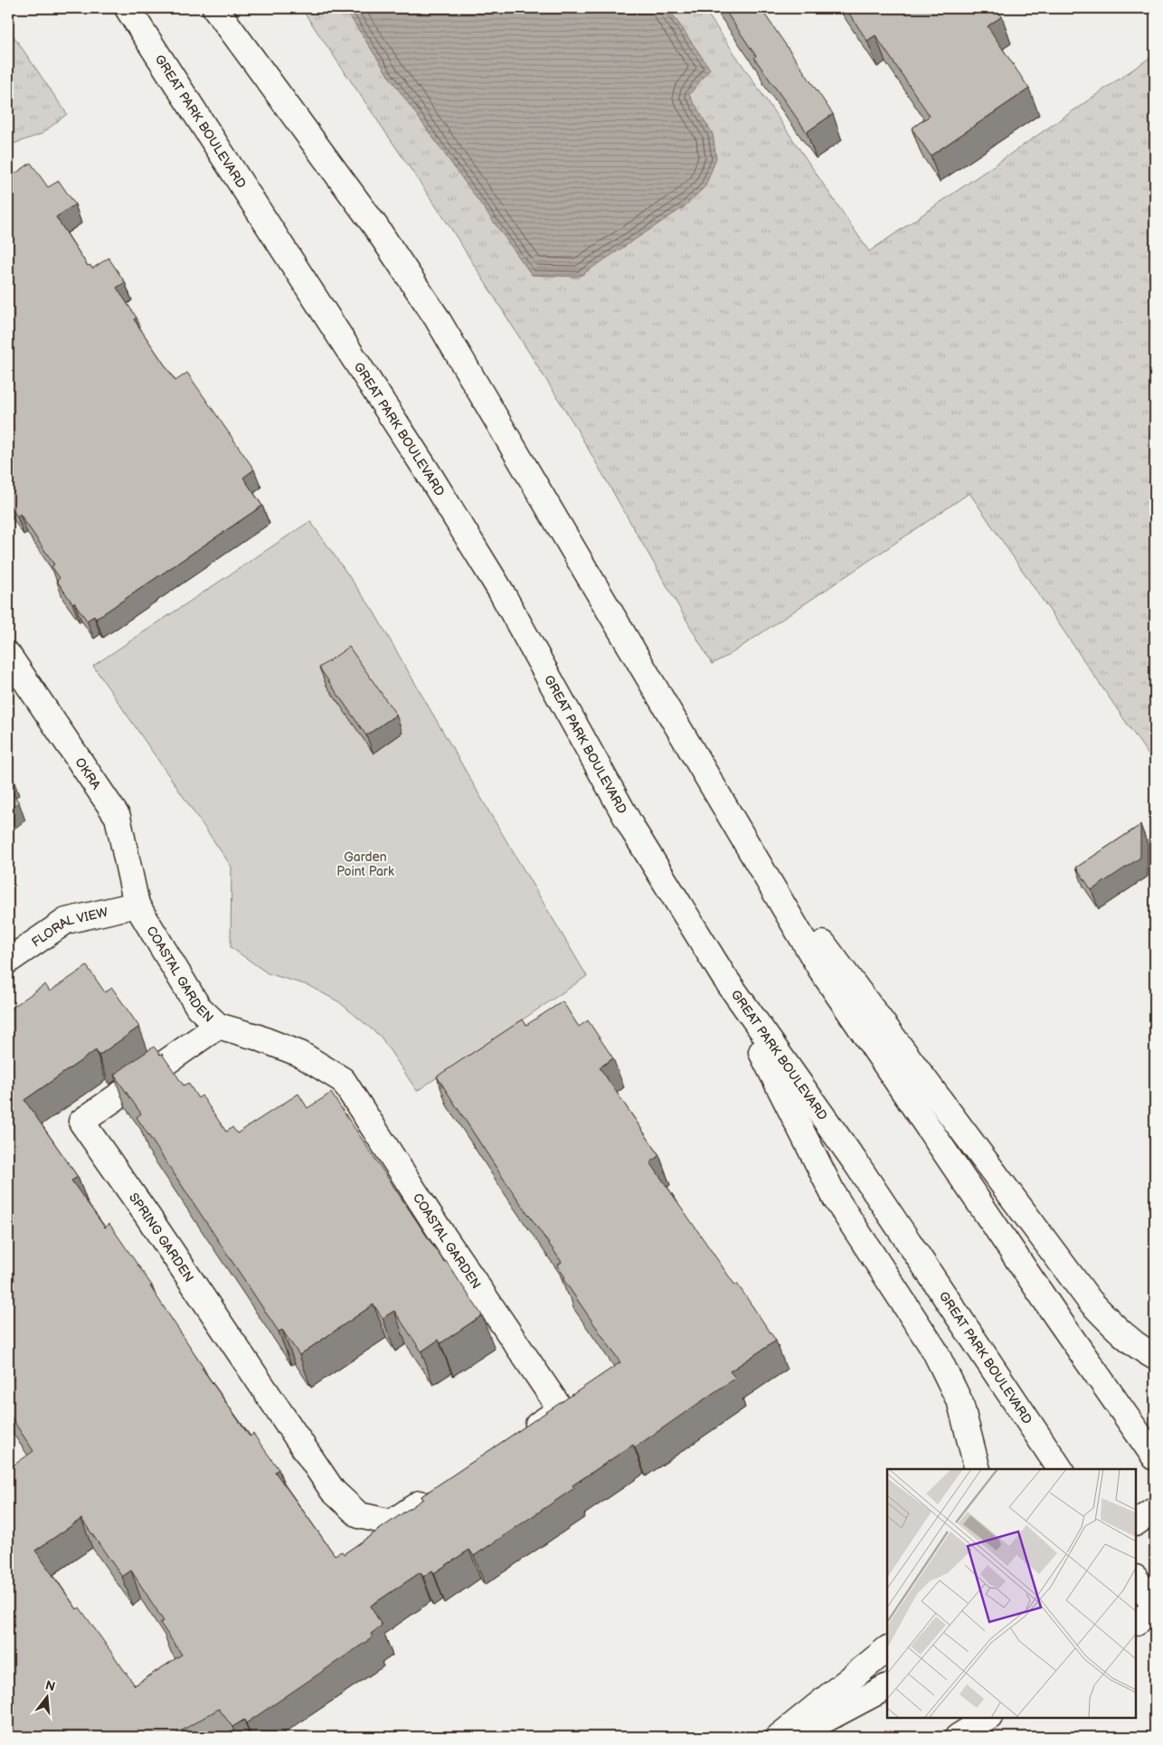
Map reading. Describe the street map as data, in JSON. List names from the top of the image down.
{
  "streets": {
    "main road": [
      "GREAT PARK BOULEVARD",
      "OKRA",
      "FLORAL VIEW",
      "COASTAL GARDEN",
      "SPRING GARDEN"
    ]
  },
  "crossings": [
    ["OKRA", "FLORAL VIEW"],
    ["OKRA", "COASTAL GARDEN"],
    ["FLORAL VIEW", "COASTAL GARDEN"],
    ["COASTAL GARDEN", "SPRING GARDEN"]
  ],
  "parks": ["Garden Point Park"],
  "north": "top"
}
